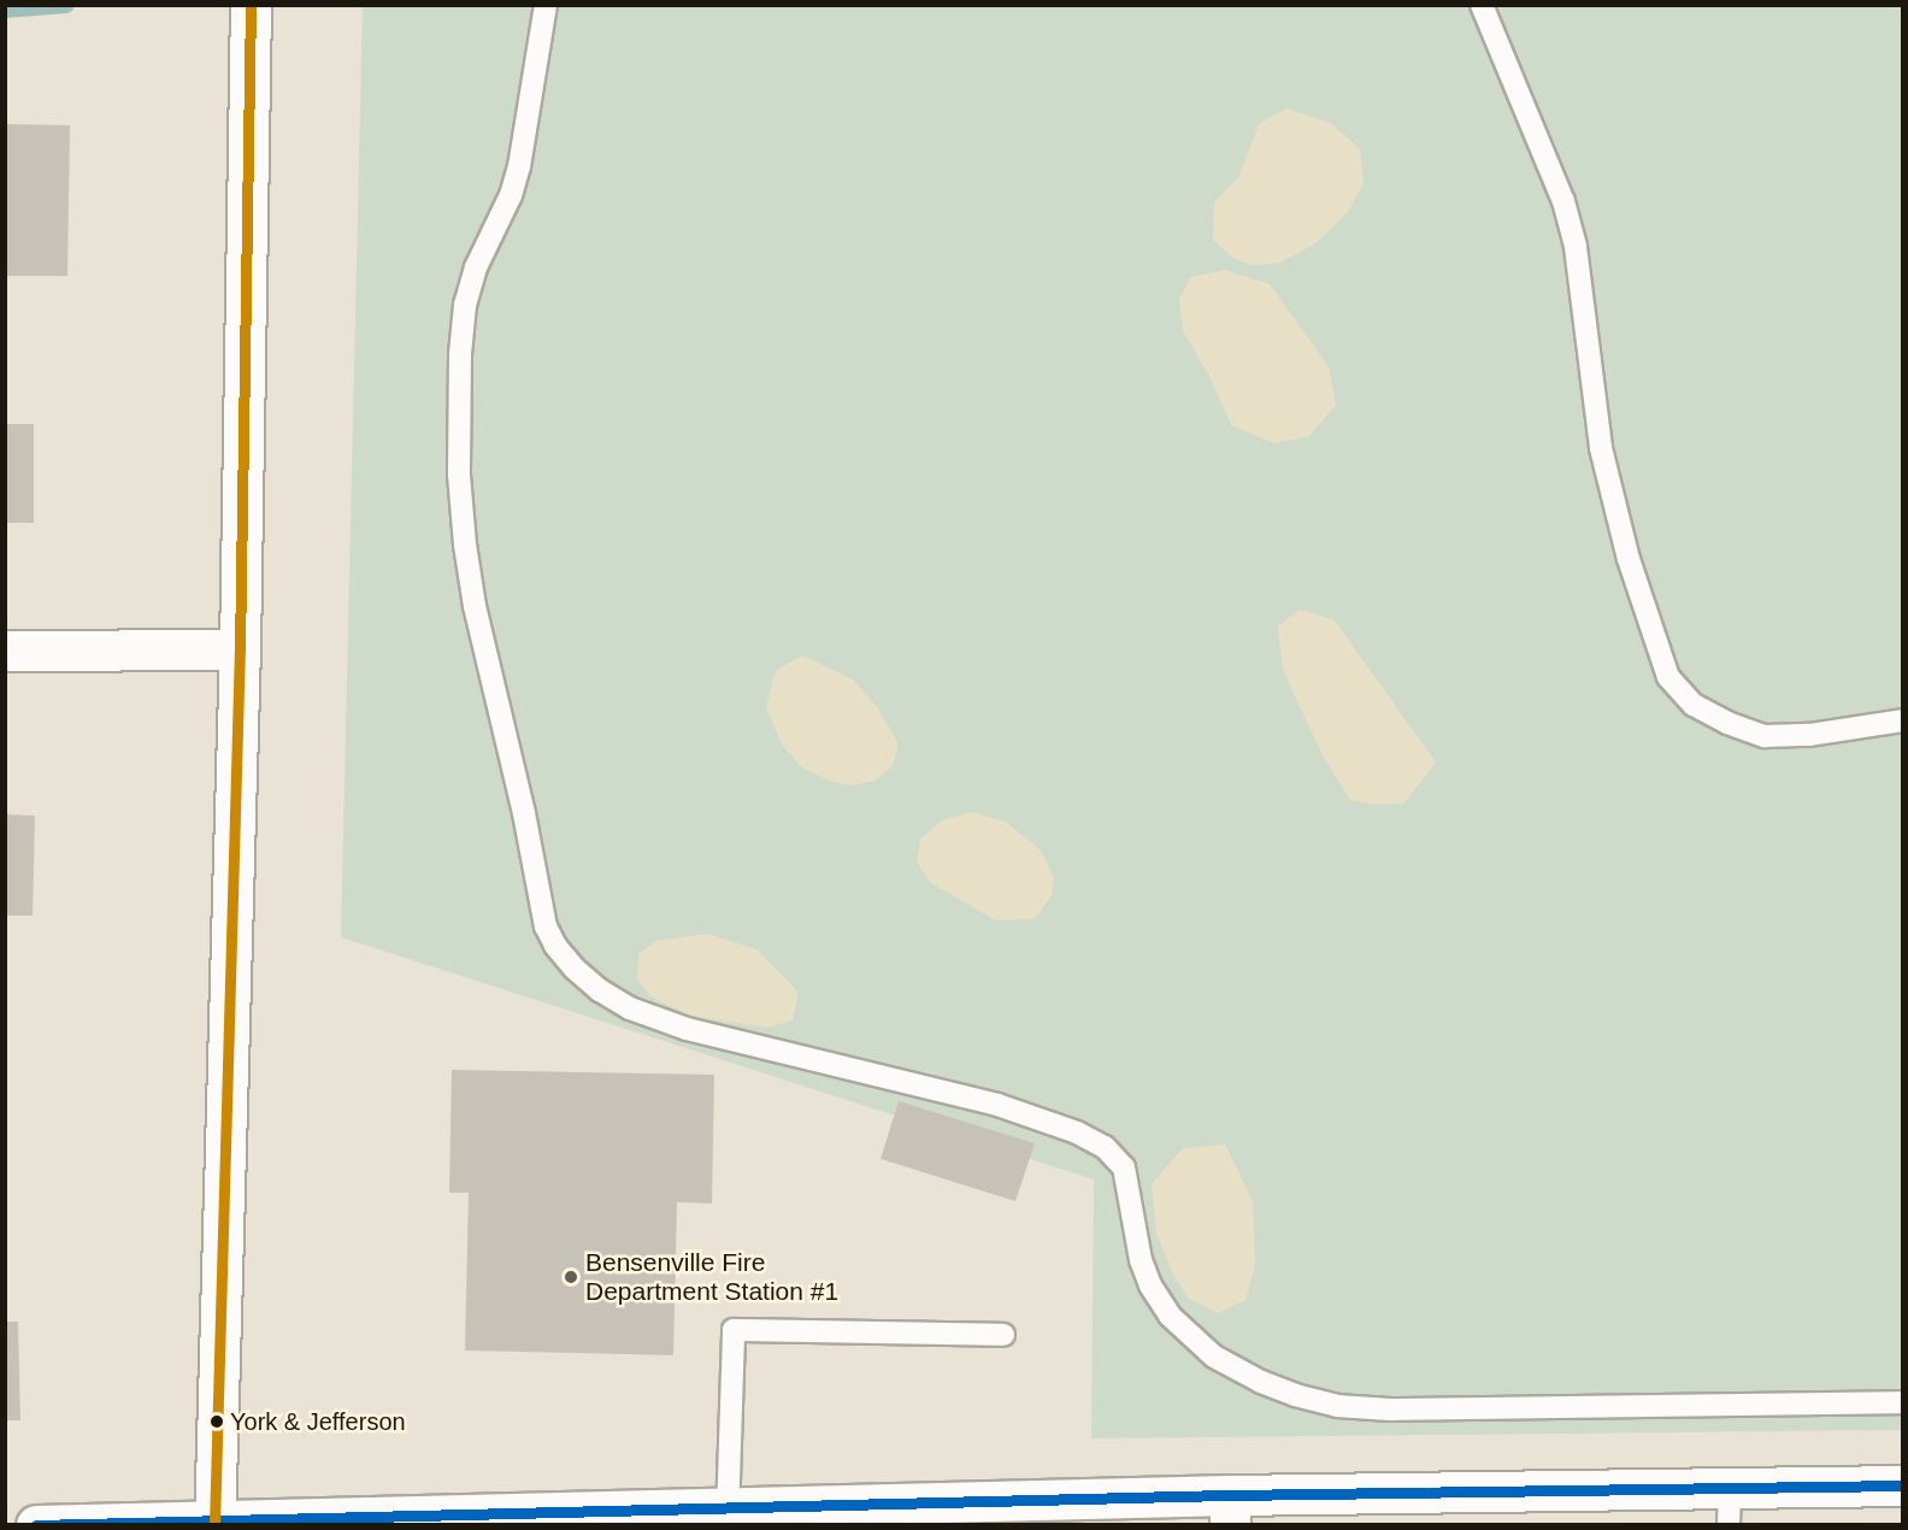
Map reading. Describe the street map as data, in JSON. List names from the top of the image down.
{
  "places": ["Bensenville Fire Department Station #1", "York & Jefferson"]
}
